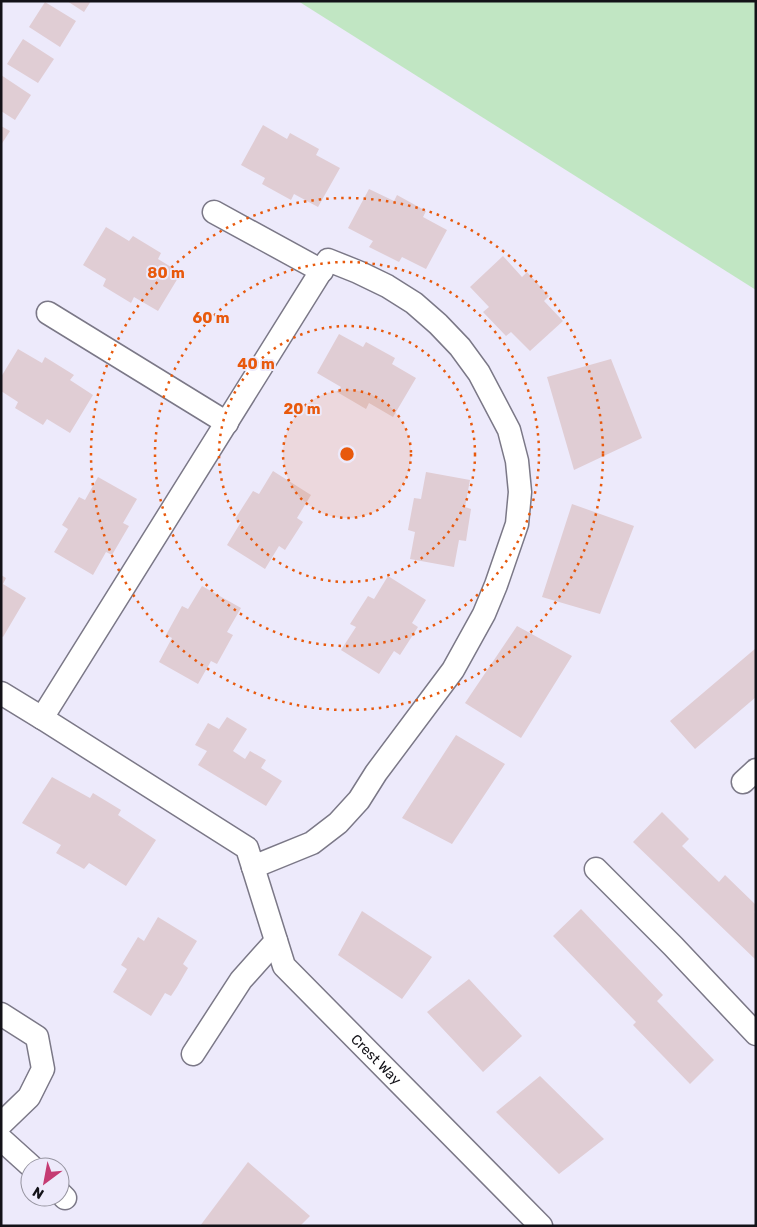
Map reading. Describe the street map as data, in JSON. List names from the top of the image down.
{
  "streets": {
    "street": ["Crest Way"]
  },
  "north": "bottom left",
  "rings": [
    "80 m",
    "60 m",
    "40 m",
    "20 m"
  ]
}
